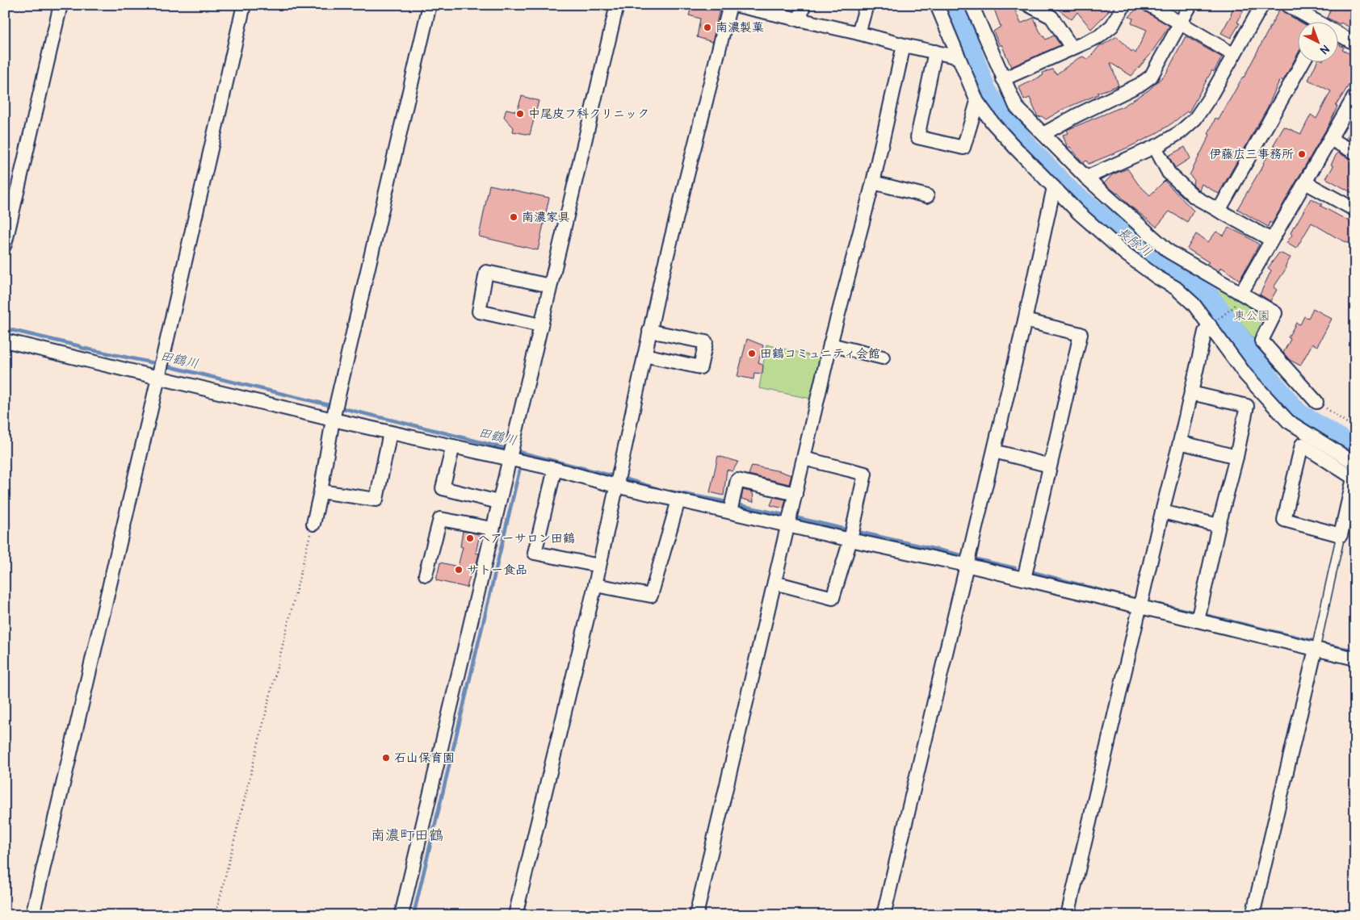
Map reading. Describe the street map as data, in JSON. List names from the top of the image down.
{
  "districts": ["南濃町田鶴"],
  "water": ["長除川", "田鶴川"],
  "parks": ["東公園"],
  "places": [
    "南濃製菓",
    "中尾皮フ科クリニック",
    "伊藤広三事務所",
    "南濃家具",
    "田鶴コミュニティ会館",
    "ヘアーサロン田鶴",
    "サトー食品",
    "石山保育園"
  ],
  "north": "bottom right"
}
